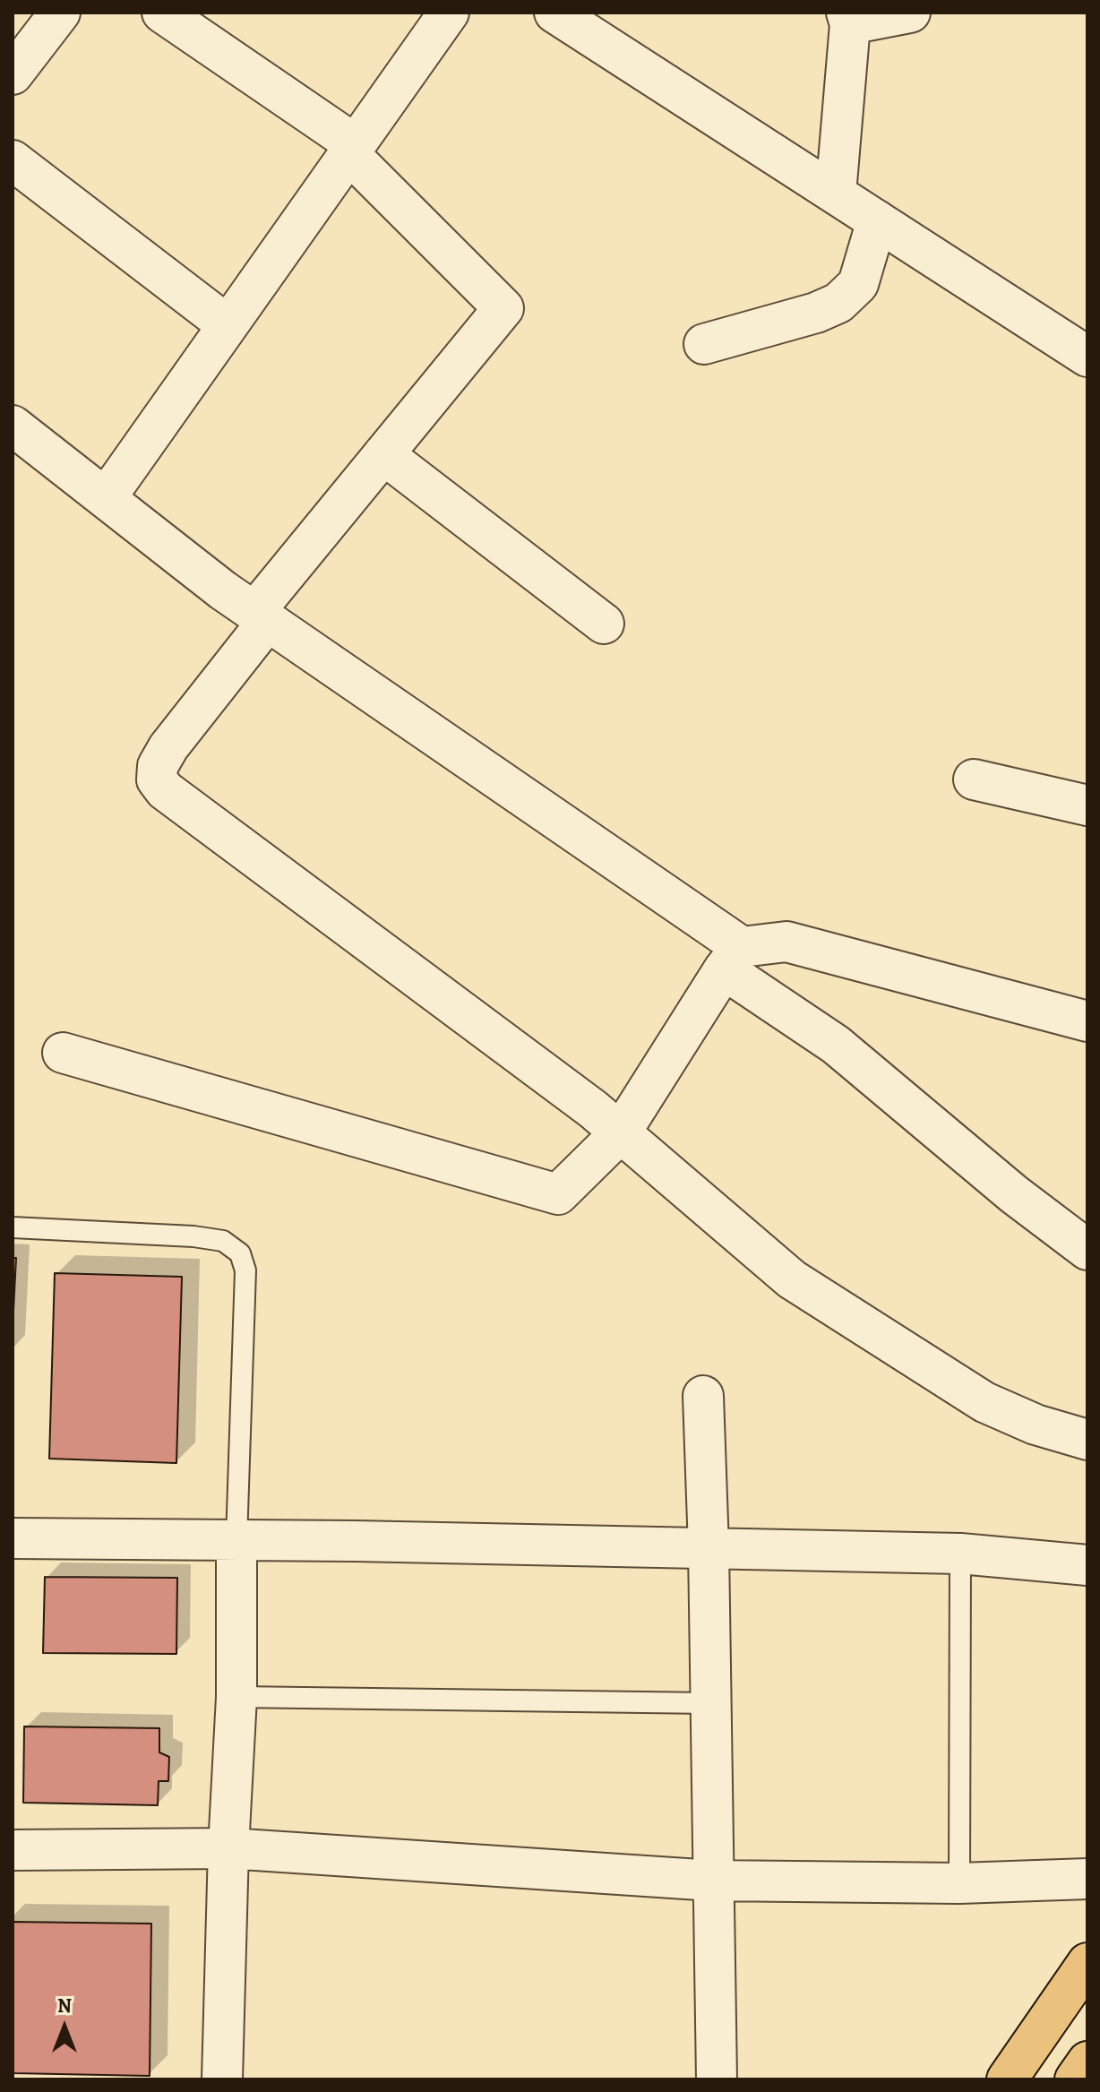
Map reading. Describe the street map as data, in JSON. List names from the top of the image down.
{
  "north": "top"
}
